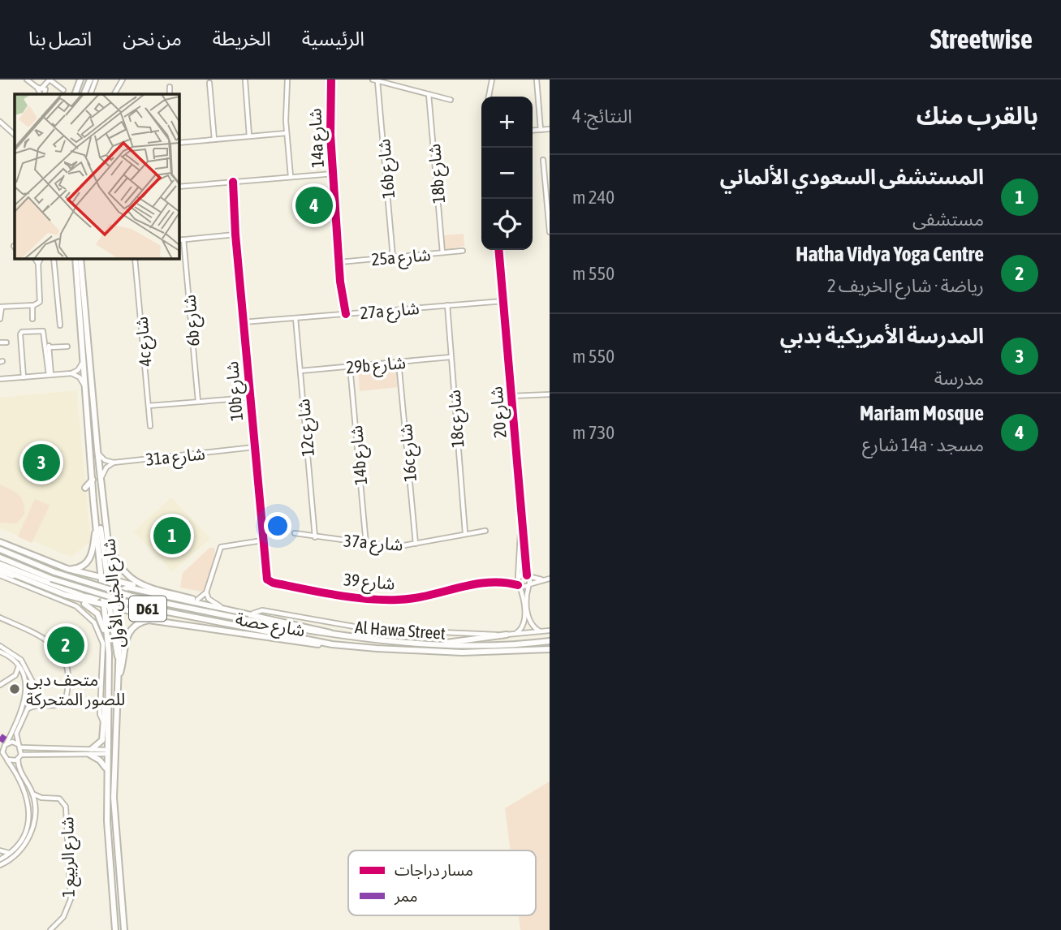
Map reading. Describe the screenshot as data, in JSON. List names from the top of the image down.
{
  "streets": {
    "main road": ["شارع الخيل الأول", "D61", "شارع حصة"],
    "street": [
      "14a شارع",
      "16b شارع",
      "18b شارع",
      "25a شارع",
      "27a شارع",
      "6b شارع",
      "4c شارع",
      "29b شارع",
      "10b شارع",
      "شارع 20",
      "18c شارع",
      "12c شارع",
      "16c شارع",
      "14b شارع",
      "31a شارع",
      "37a شارع",
      "شارع 39",
      "Al Hawa Street",
      "شارع الربيع 1"
    ]
  },
  "crossings": [
    ["14a شارع", "25a شارع"],
    ["14a شارع", "27a شارع"],
    ["16b شارع", "25a شارع"],
    ["18b شارع", "25a شارع"],
    ["27a شارع", "10b شارع"],
    ["27a شارع", "شارع 20"],
    ["27a شارع", "18c شارع"],
    ["27a شارع", "12c شارع"],
    ["29b شارع", "18c شارع"],
    ["29b شارع", "12c شارع"],
    ["29b شارع", "16c شارع"],
    ["29b شارع", "14b شارع"],
    ["10b شارع", "31a شارع"],
    ["10b شارع", "شارع 39"],
    ["شارع 20", "شارع 39"],
    ["18c شارع", "37a شارع"],
    ["12c شارع", "37a شارع"],
    ["16c شارع", "37a شارع"],
    ["14b شارع", "37a شارع"]
  ],
  "places": ["متحف دبي للصور المتحركة"],
  "legend": ["مسار دراجات", "ممر"],
  "page": {
    "header": "Streetwise",
    "nav": [
      "الرئيسية",
      "الخريطة",
      "من نحن",
      "اتصل بنا"
    ],
    "heading": ["بالقرب منك", "النتائج: 4"],
    "map_buttons": ["+", "−"],
    "list": [
      {
        "mark": "1",
        "name": "المستشفى السعودي الألماني",
        "note": "مستشفى",
        "value": "240 m"
      },
      {
        "mark": "2",
        "name": "Hatha Vidya Yoga Centre",
        "note": "رياضة · شارع الخريف 2",
        "value": "550 m"
      },
      {
        "mark": "3",
        "name": "المدرسة الأمريكية بدبي",
        "note": "مدرسة",
        "value": "550 m"
      },
      {
        "mark": "4",
        "name": "Mariam Mosque",
        "note": "مسجد · 14a شارع",
        "value": "730 m"
      }
    ],
    "pins": [
      "4",
      "3",
      "1",
      "2"
    ]
  }
}
